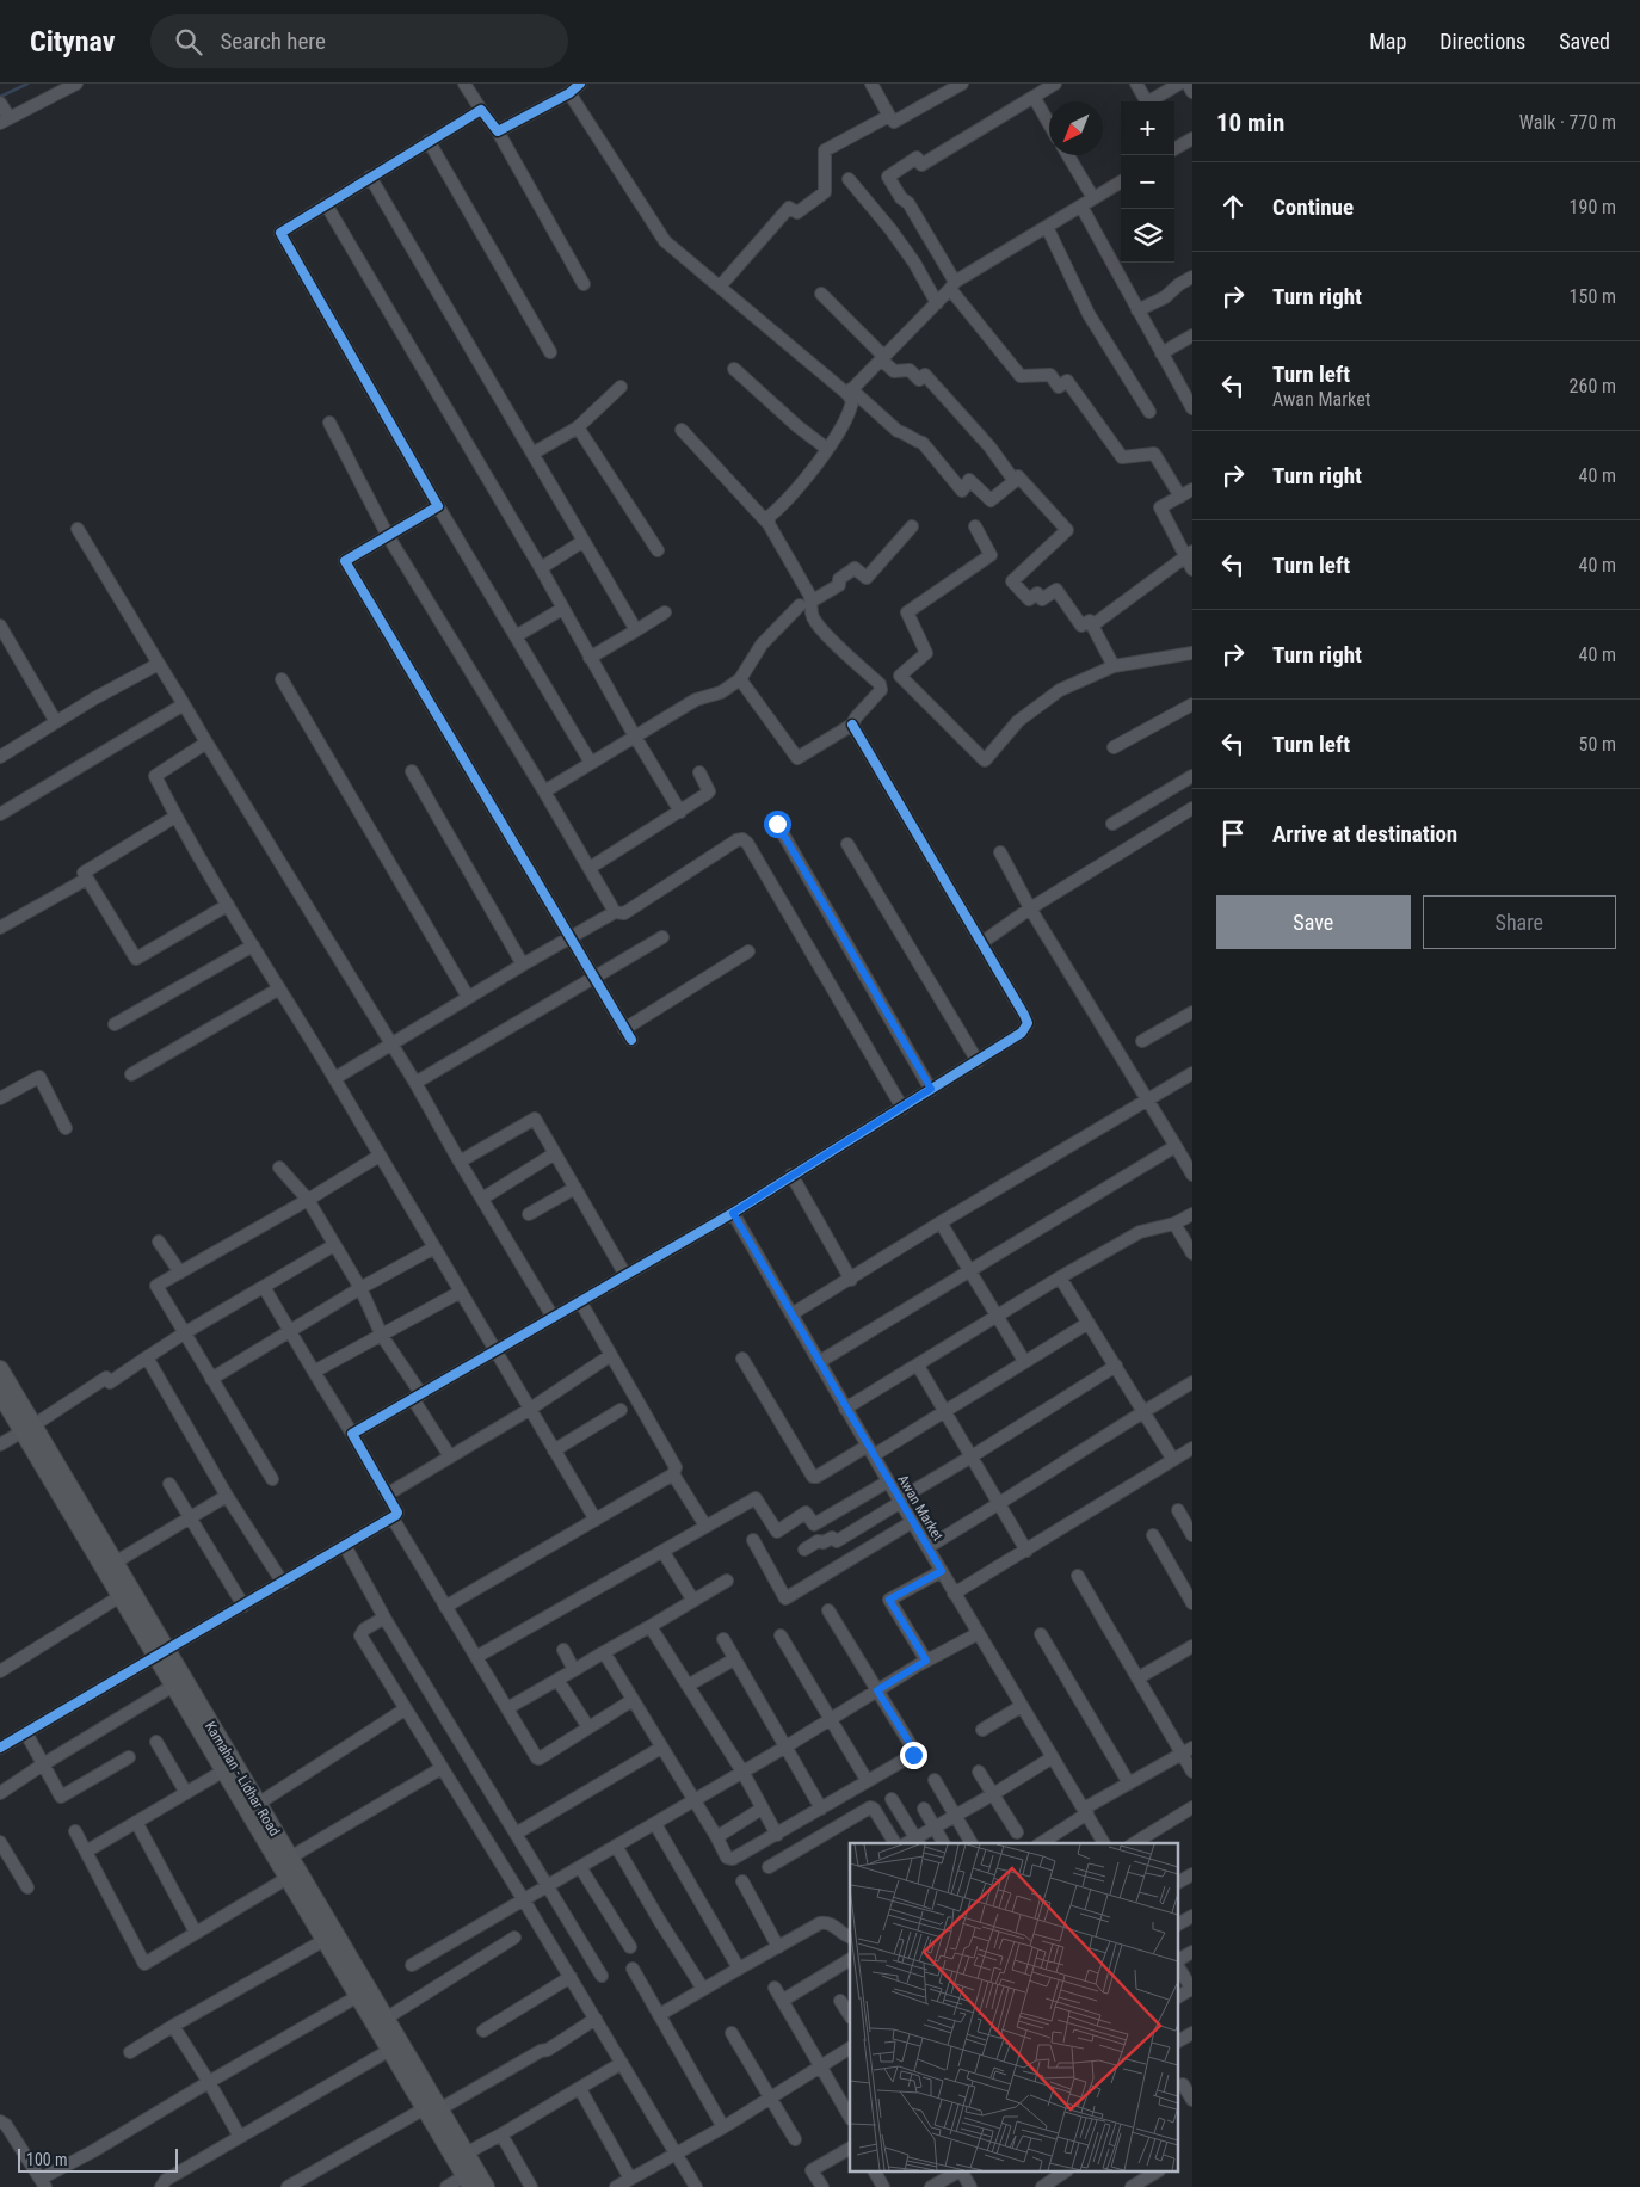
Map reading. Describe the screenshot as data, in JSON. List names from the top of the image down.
{
  "streets": {
    "main road": ["Kamahan - Lidhar Road"],
    "street": ["Awan Market"]
  },
  "scale_bar": "100 m",
  "north": "bottom left",
  "page": {
    "header": "Citynav",
    "search": "Search here",
    "nav": ["Map", "Directions", "Saved"],
    "heading": ["10 min", "Walk · 770 m"],
    "map_buttons": ["+", "−"],
    "list": [
      ["Continue", "190 m"],
      ["Turn right", "150 m"],
      ["Turn left", "Awan Market", "260 m"],
      ["Turn right", "40 m"],
      ["Turn left", "40 m"],
      ["Turn right", "40 m"],
      ["Turn left", "50 m"],
      "Arrive at destination"
    ],
    "buttons": ["Save", "Share"],
    "scale": "100 m"
  }
}
